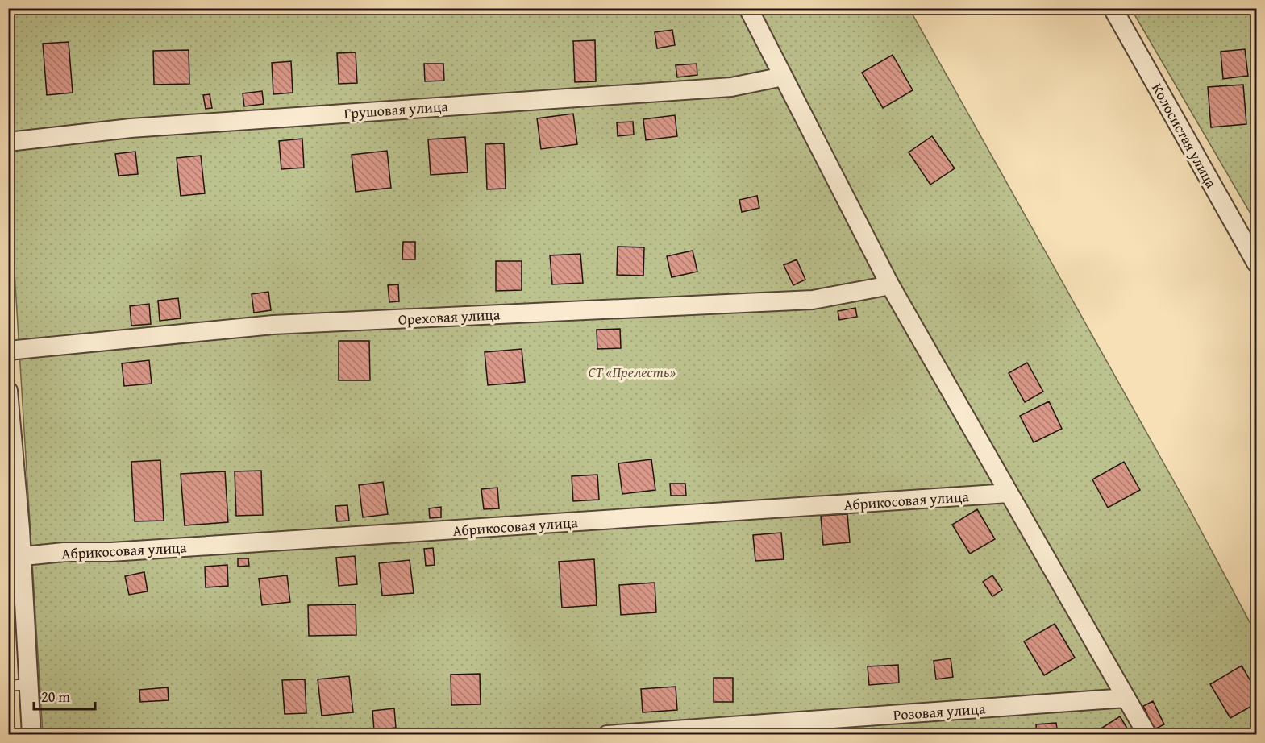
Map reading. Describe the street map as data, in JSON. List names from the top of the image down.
{
  "streets": {
    "street": [
      "Грушовая улица",
      "Колосистая улица",
      "Ореховая улица",
      "Абрикосовая улица",
      "Розовая улица"
    ]
  },
  "parks": ["СТ «Прелесть»"],
  "scale_bar": "20 m"
}
